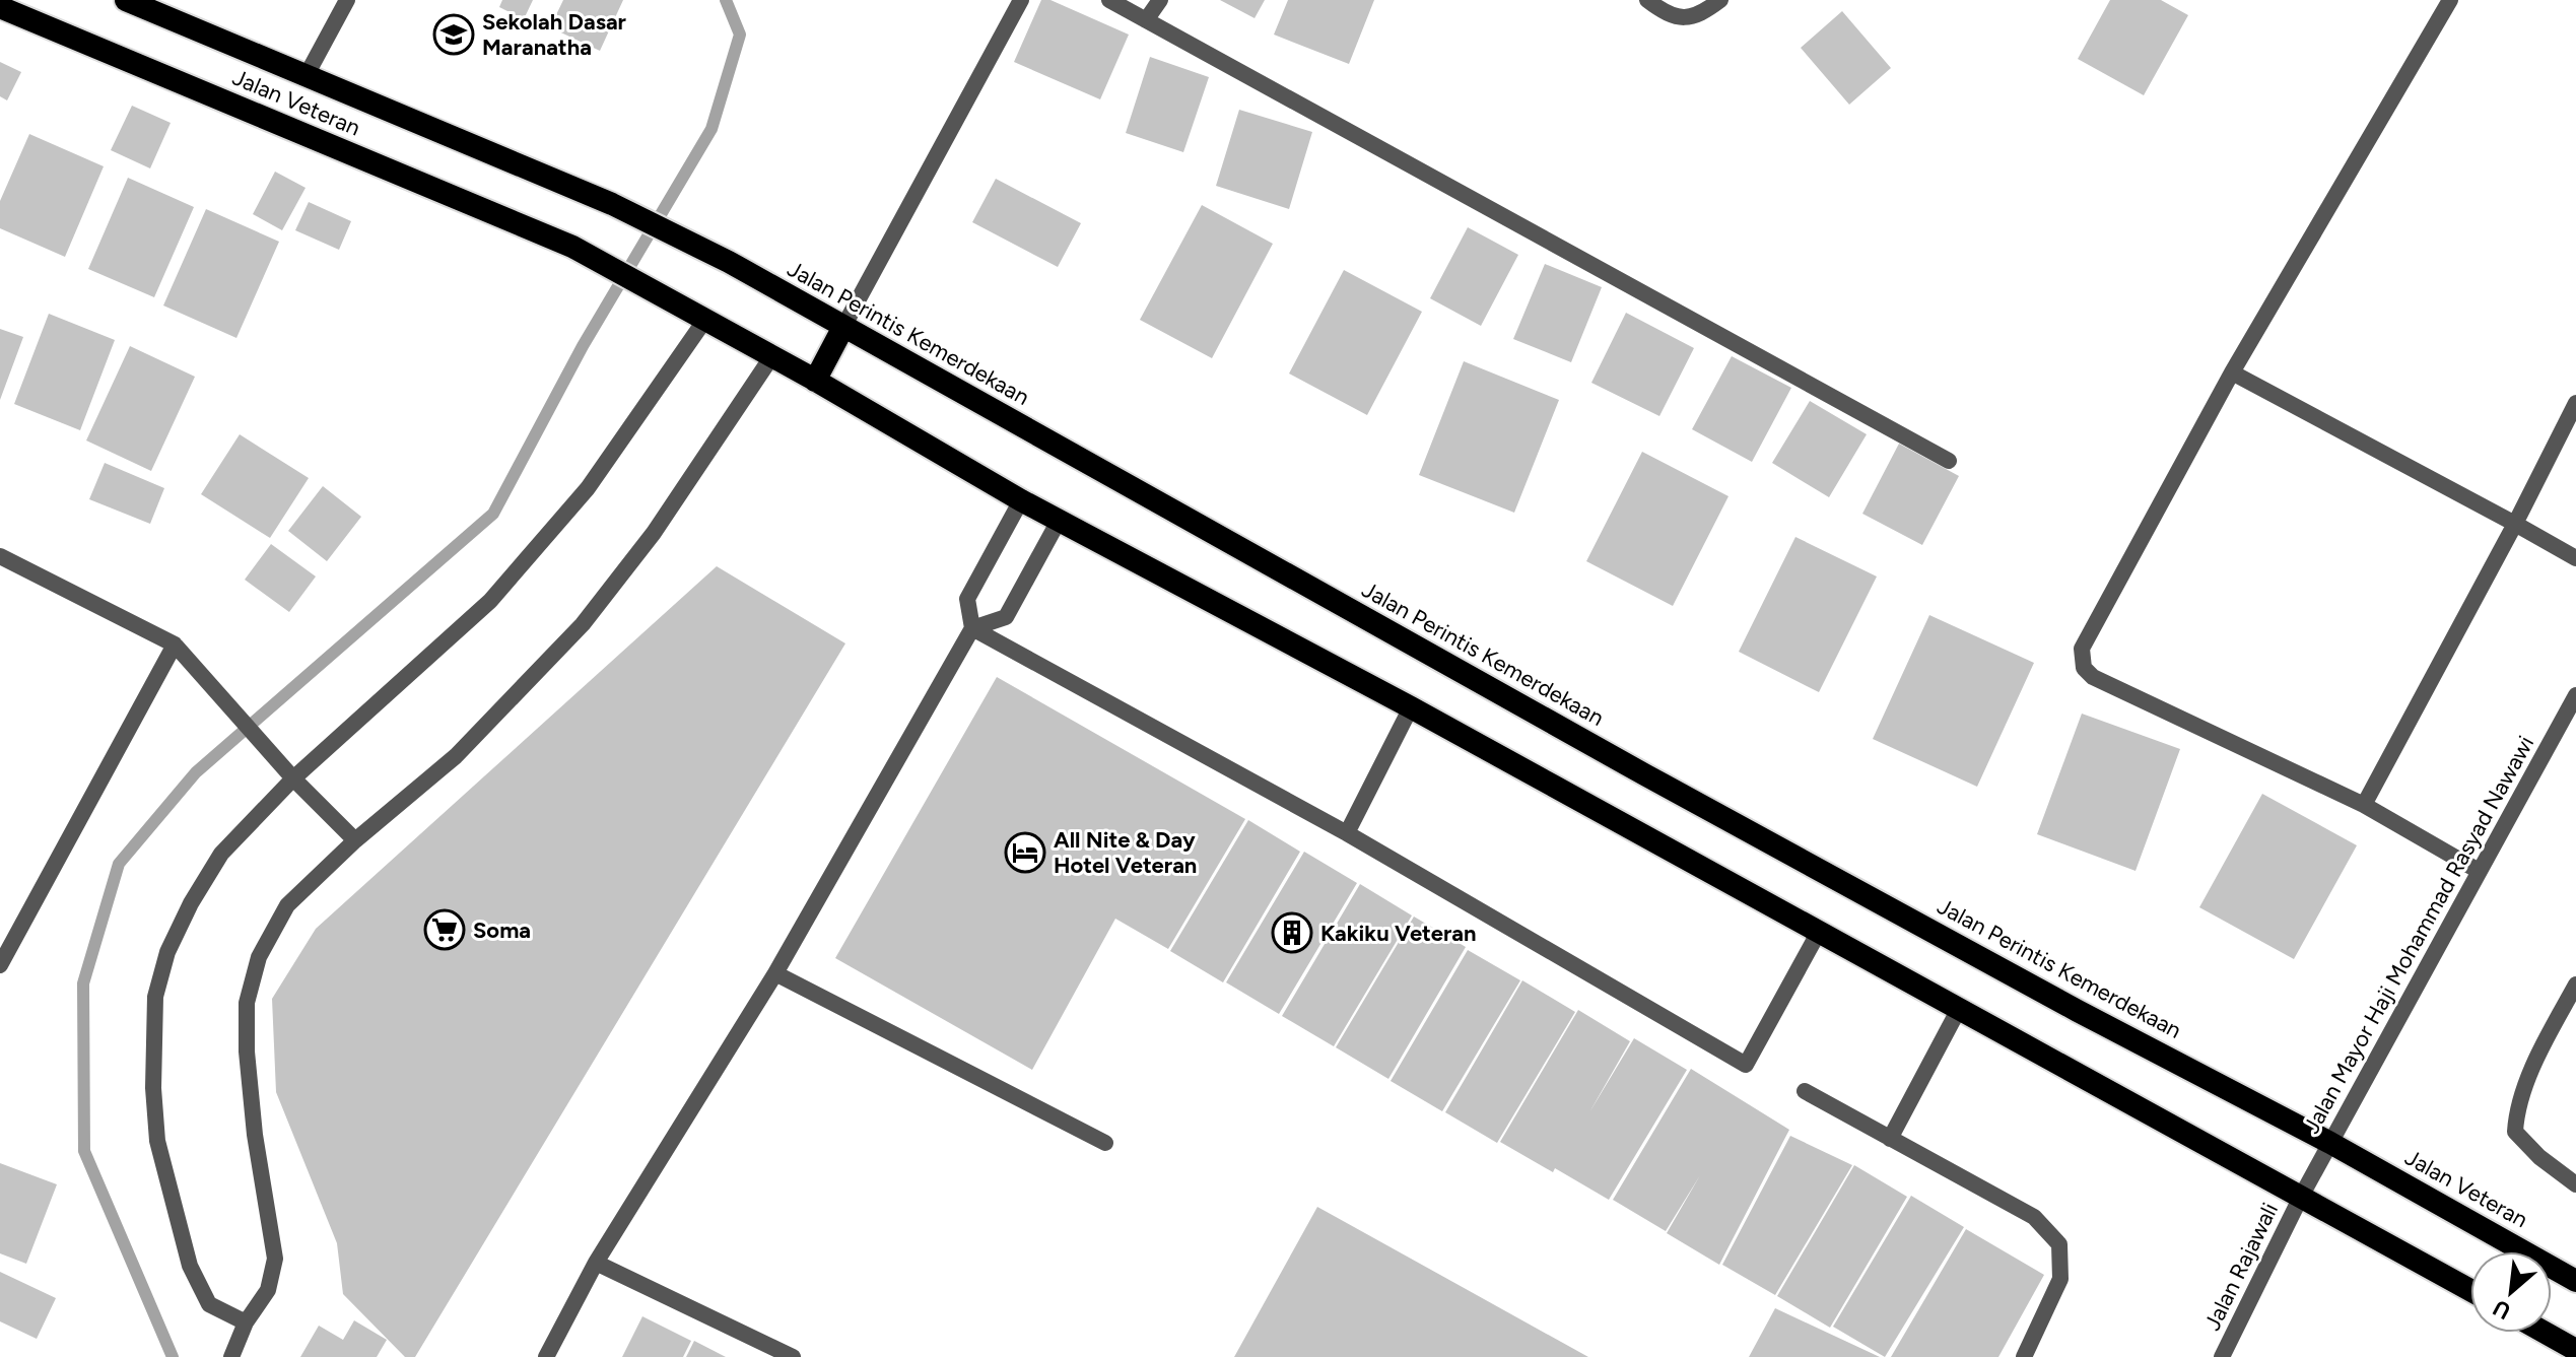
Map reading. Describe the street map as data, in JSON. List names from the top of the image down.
{
  "streets": {
    "highway": ["Jalan Veteran", "Jalan Perintis Kemerdekaan"],
    "street": ["Jalan Mayor Haji Mohammad Rasyad Nawawi", "Jalan Rajawali"]
  },
  "crossings": [
    ["Jalan Veteran", "Jalan Perintis Kemerdekaan"],
    ["Jalan Veteran", "Jalan Mayor Haji Mohammad Rasyad Nawawi"],
    ["Jalan Veteran", "Jalan Rajawali"],
    ["Jalan Perintis Kemerdekaan", "Jalan Mayor Haji Mohammad Rasyad Nawawi"],
    ["Jalan Mayor Haji Mohammad Rasyad Nawawi", "Jalan Rajawali"]
  ],
  "places": {
    "school or university": ["Sekolah Dasar Maranatha"],
    "hotel": ["All Nite & Day Hotel Veteran"],
    "supermarket": ["Soma"],
    "building": ["Kakiku Veteran"]
  },
  "north": "bottom left"
}
